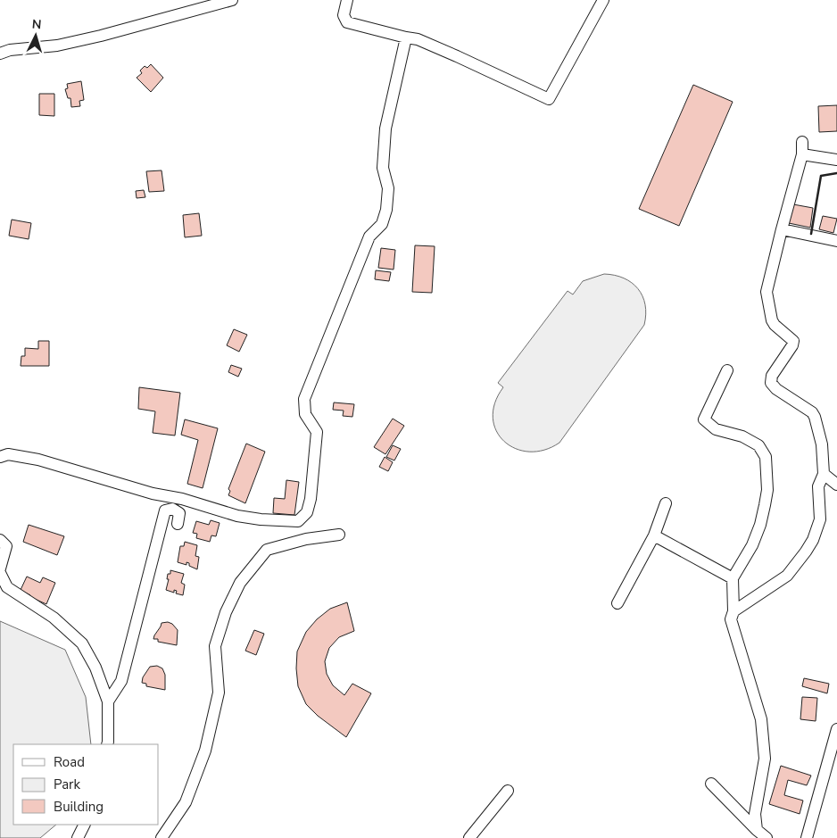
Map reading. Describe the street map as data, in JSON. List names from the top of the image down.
{
  "legend": ["Road", "Park", "Building"],
  "north": "top"
}
